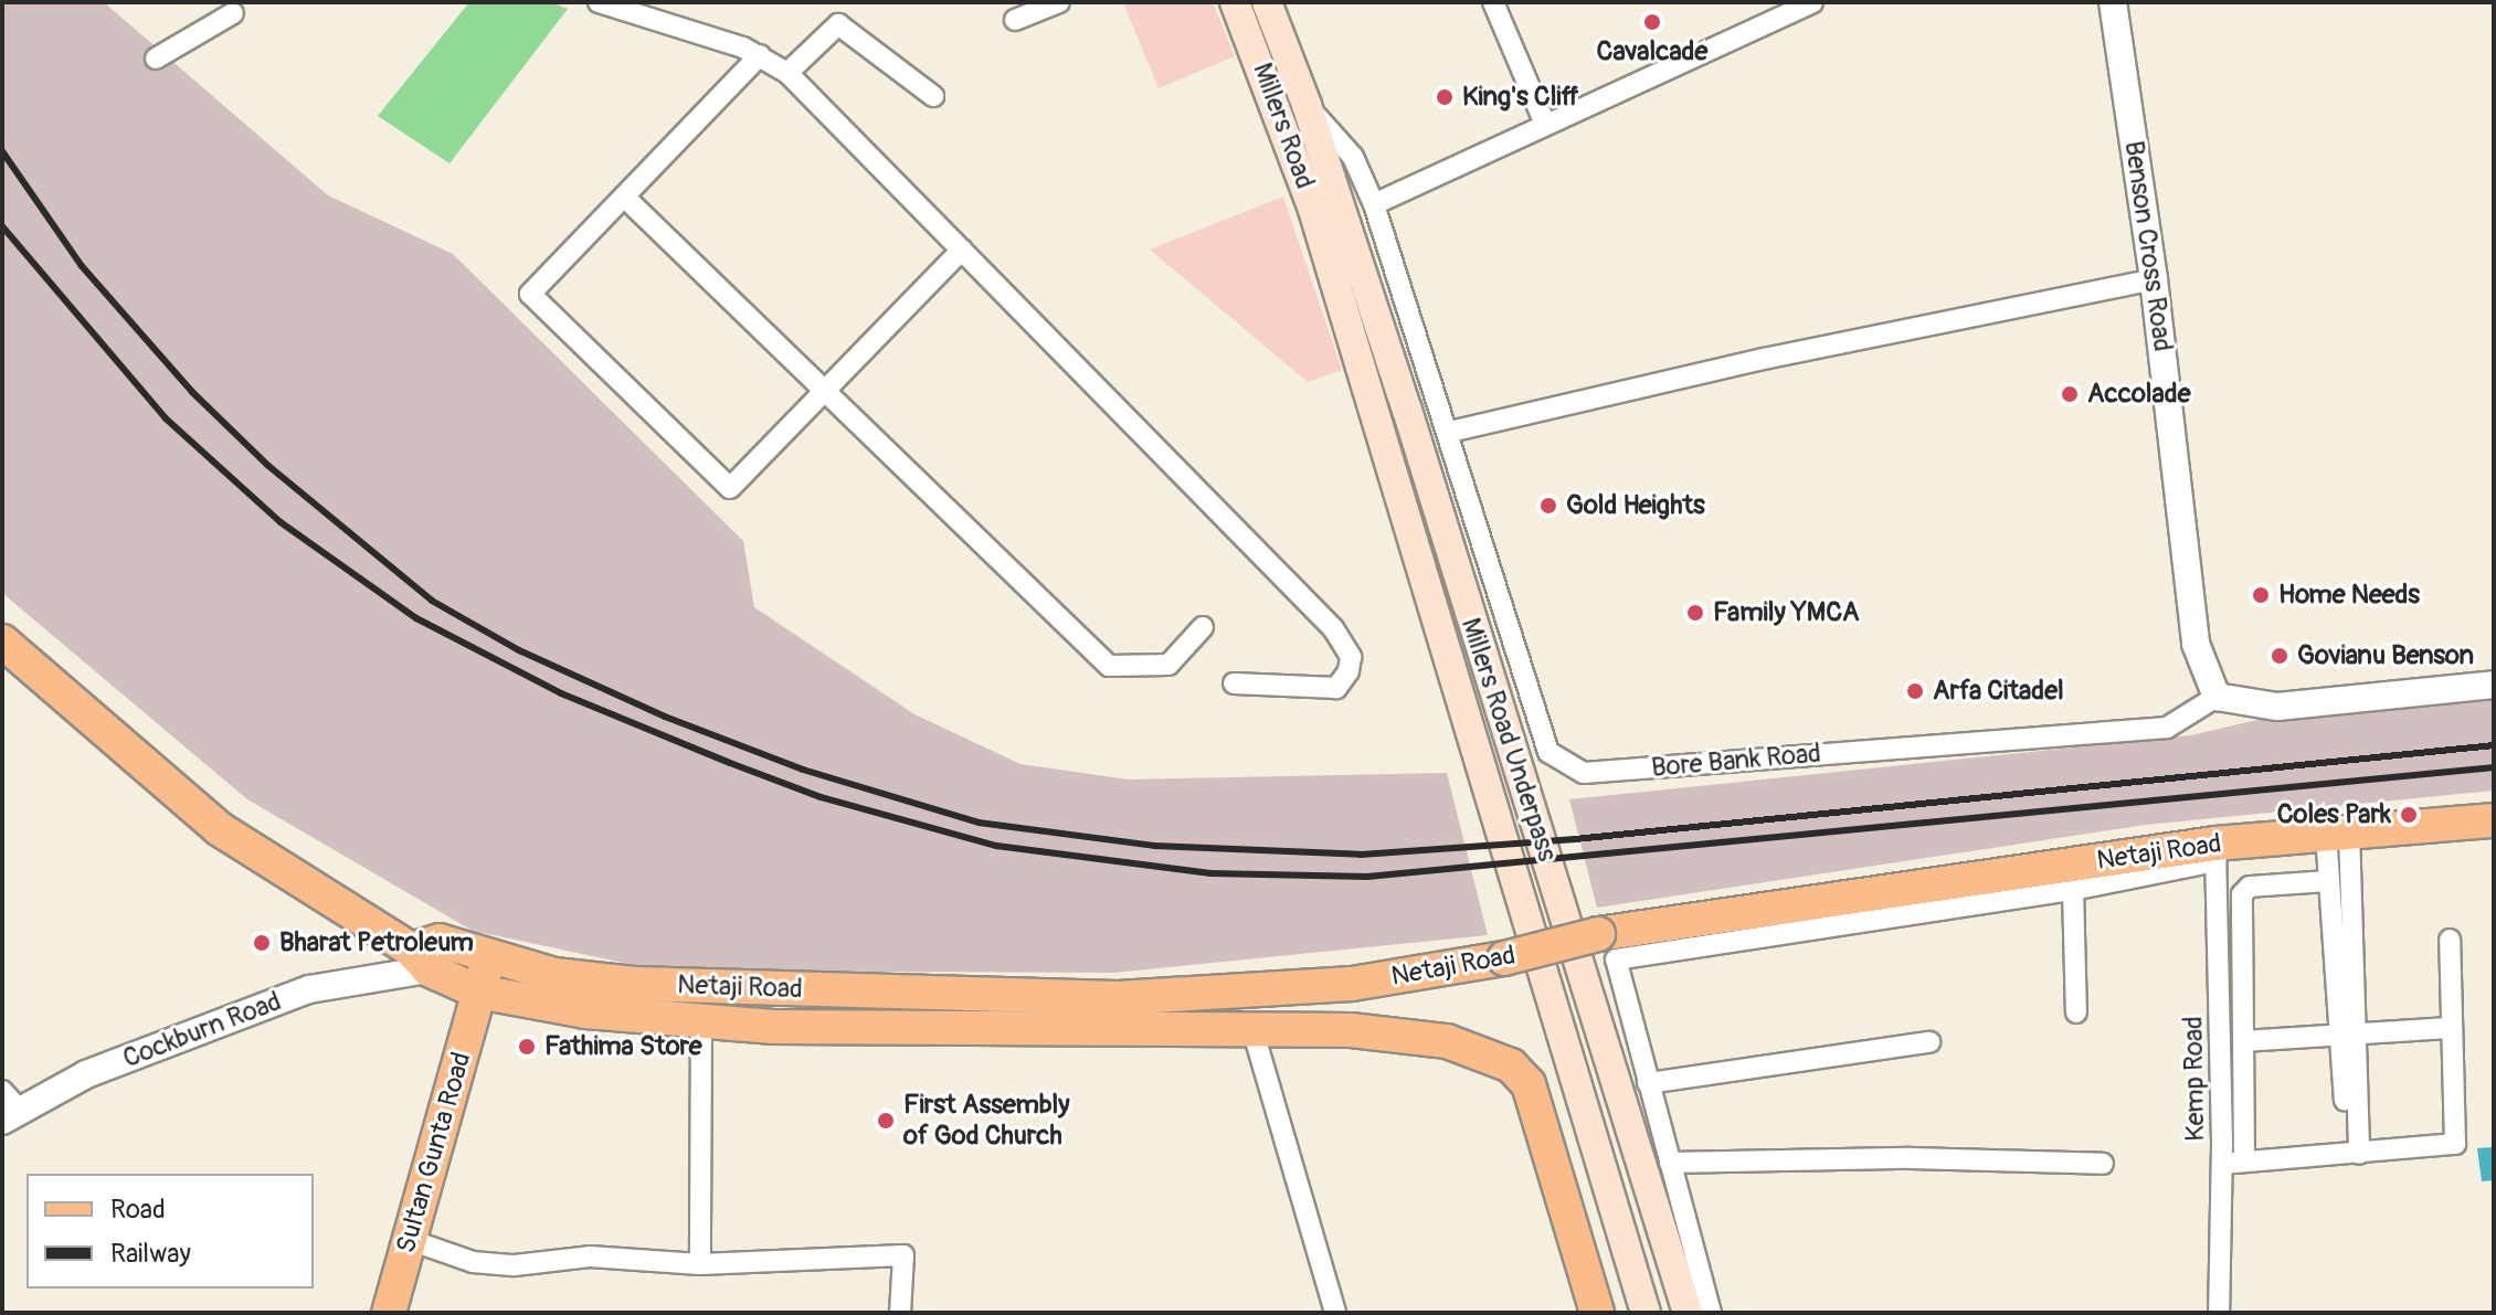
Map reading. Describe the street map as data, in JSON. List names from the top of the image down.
{
  "streets": {
    "main road": [
      "Millers Road",
      "Millers Road Underpass",
      "Netaji Road",
      "Sultan Gunta Road"
    ],
    "street": [
      "Benson Cross Road",
      "Bore Bank Road",
      "Cockburn Road",
      "Kemp Road"
    ]
  },
  "crossings": [
    ["Millers Road", "Millers Road Underpass"],
    ["Millers Road", "Bore Bank Road"],
    ["Benson Cross Road", "Bore Bank Road"],
    ["Netaji Road", "Cockburn Road"],
    ["Netaji Road", "Kemp Road"],
    ["Netaji Road", "Sultan Gunta Road"]
  ],
  "places": [
    "Cavalcade",
    "King's Cliff",
    "Accolade",
    "Gold Heights",
    "Home Needs",
    "Family YMCA",
    "Govianu Benson",
    "Arfa Citadel",
    "Coles Park",
    "Bharat Petroleum",
    "Fathima Store",
    "First Assembly of God Church"
  ],
  "legend": ["Road", "Railway"]
}
